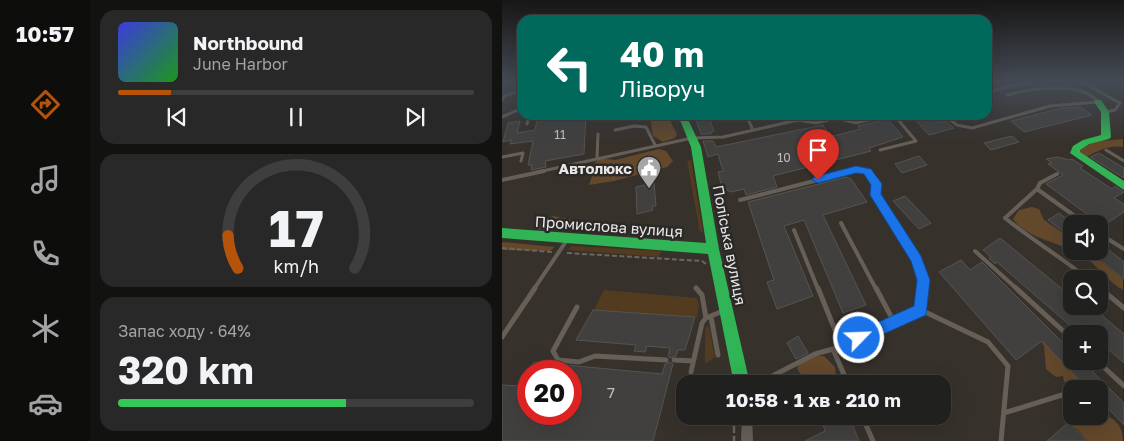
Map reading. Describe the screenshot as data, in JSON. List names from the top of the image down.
{
  "streets": {
    "street": ["Промислова вулиця", "Поліська вулиця"]
  },
  "crossings": [
    ["Промислова вулиця", "Поліська вулиця"]
  ],
  "places": {
    "public building": ["Автолюкс"]
  },
  "house_numbers": ["11", "10", "7"],
  "page": {
    "tabs": "10:57",
    "turn": ["40 m", "Ліворуч"],
    "song": ["Northbound", "June Harbor"],
    "map_buttons": ["+", "−"],
    "tile": ["Запас ходу · 64%", "320 km"],
    "limit": "20",
    "trip": "10:58 · 1 хв · 210 m",
    "gauge": ["17", "km/h"]
  }
}
